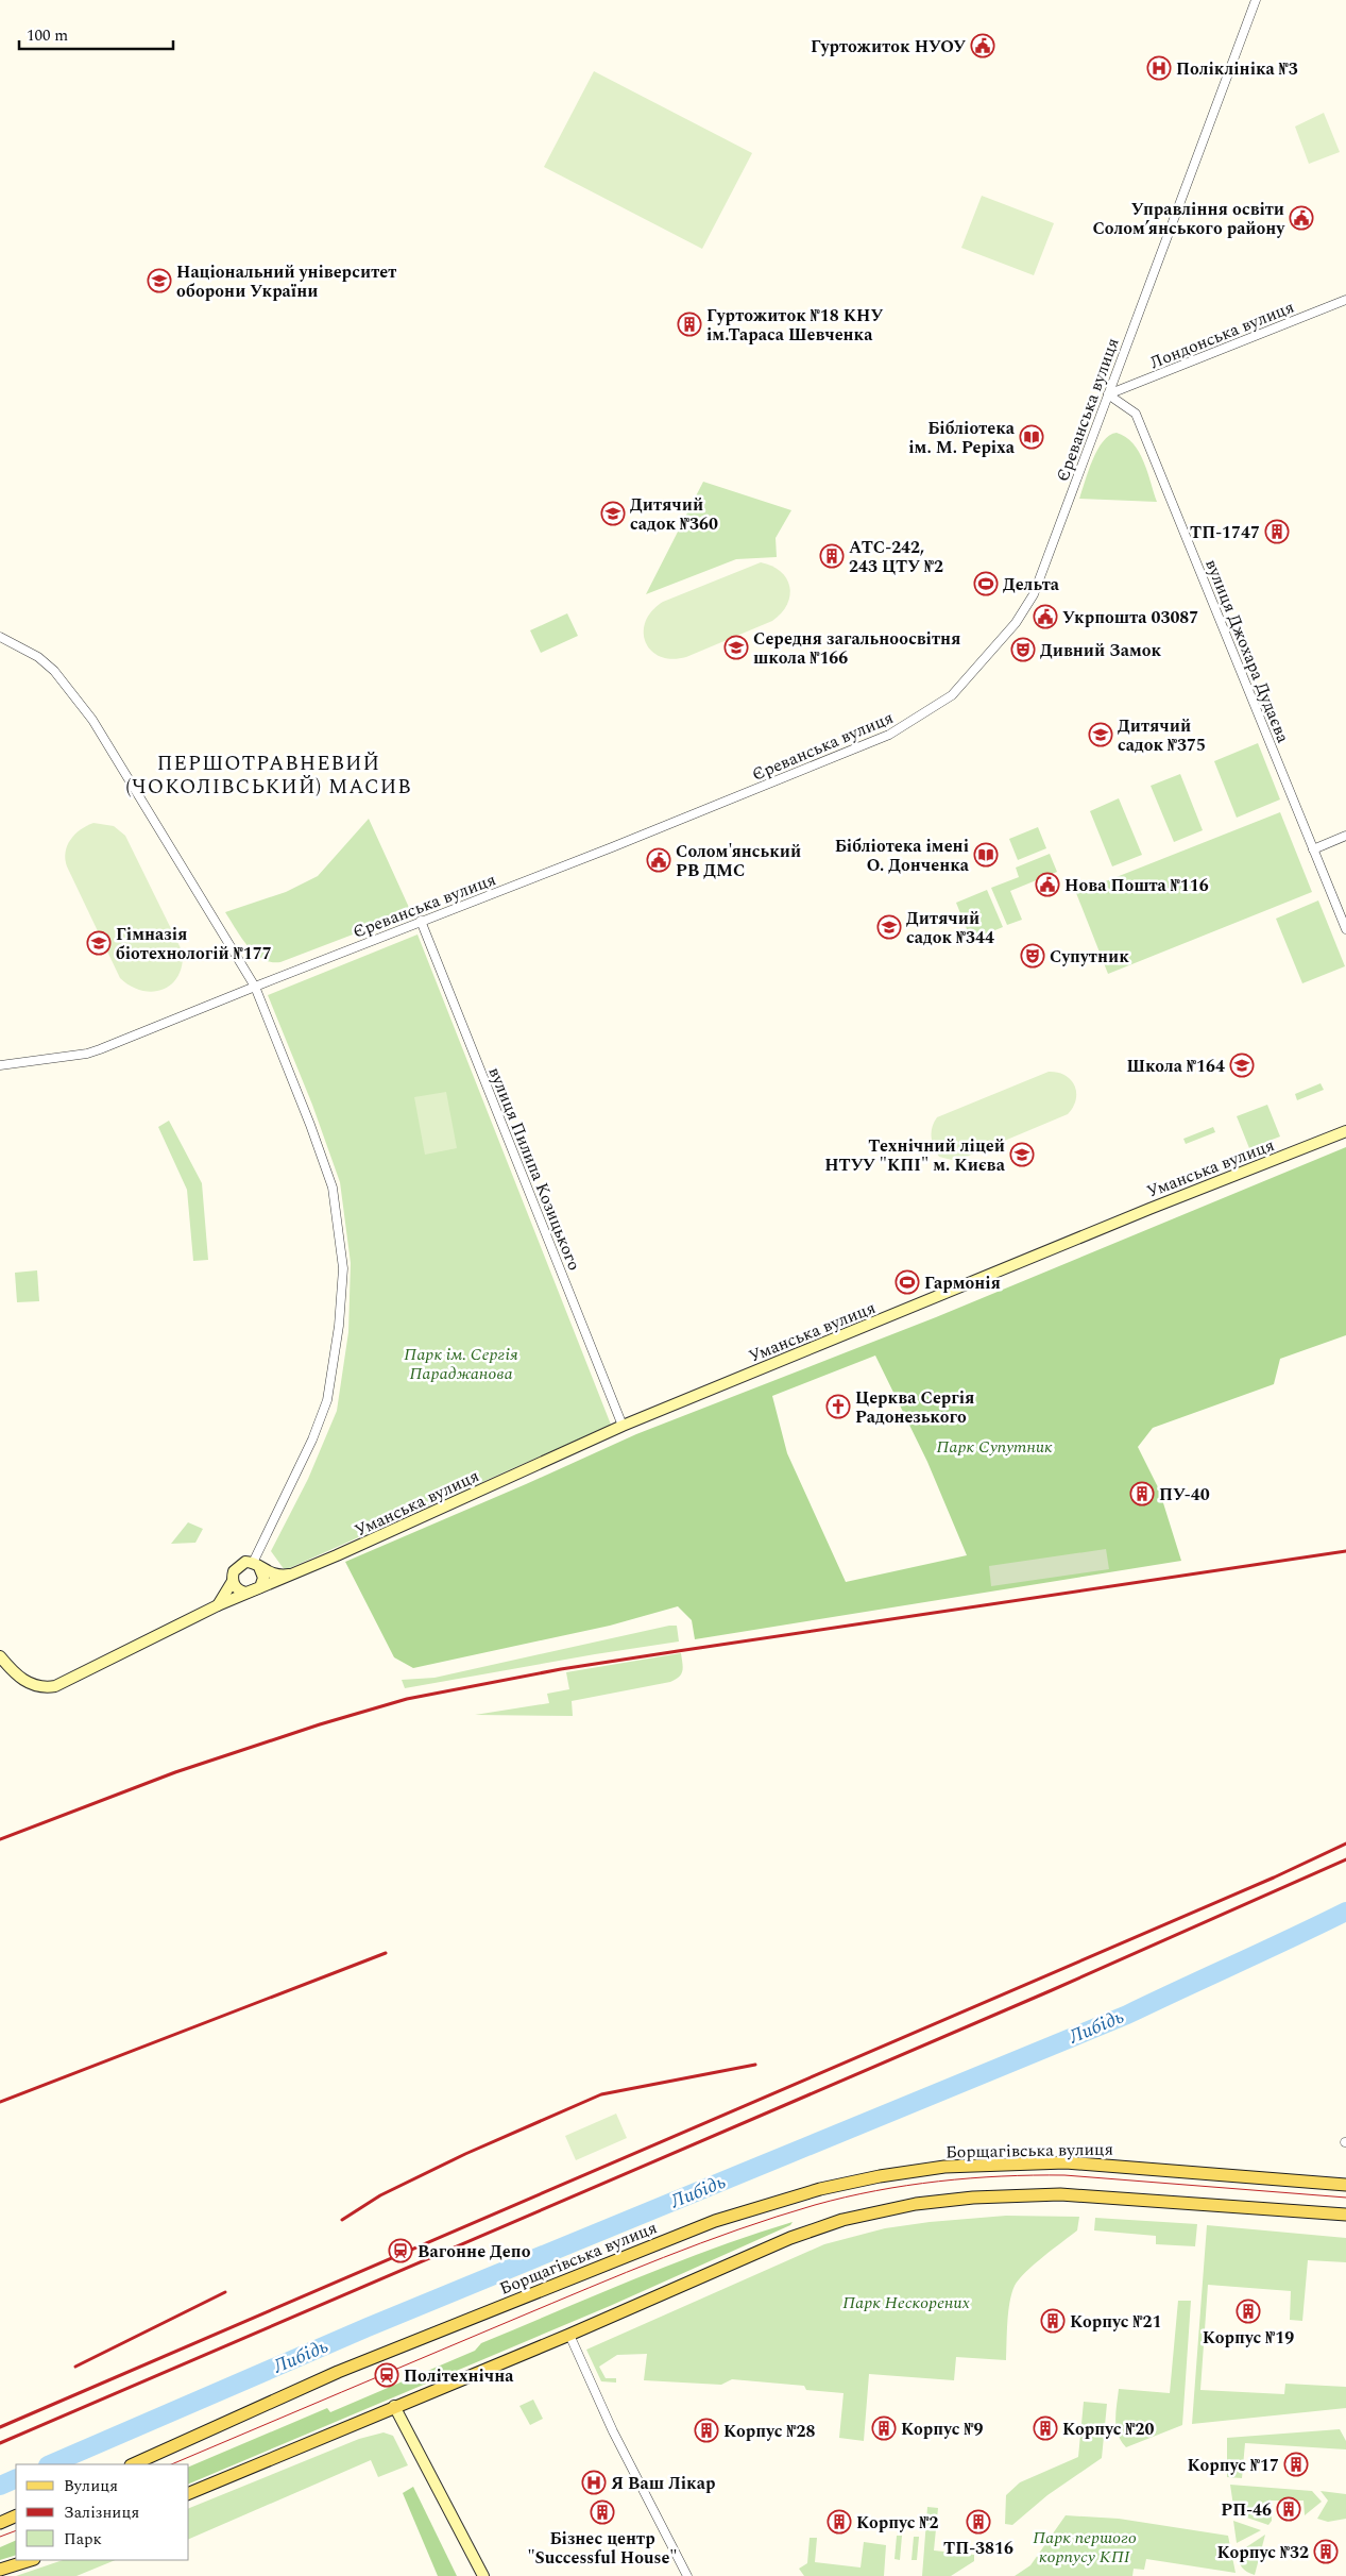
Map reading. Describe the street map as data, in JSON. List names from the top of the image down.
{
  "streets": {
    "main road": ["Борщагівська вулиця"],
    "street": [
      "Лондонська вулиця",
      "Єреванська вулиця",
      "вулиця Джохара Дудаєва",
      "Уманська вулиця",
      "вулиця Пилипа Козицького"
    ]
  },
  "crossings": [
    ["Лондонська вулиця", "Єреванська вулиця"],
    ["Лондонська вулиця", "вулиця Джохара Дудаєва"],
    ["Єреванська вулиця", "вулиця Джохара Дудаєва"],
    ["Єреванська вулиця", "вулиця Пилипа Козицького"],
    ["Уманська вулиця", "вулиця Пилипа Козицького"]
  ],
  "districts": ["ПЕРШОТРАВНЕВИЙ (ЧОКОЛІВСЬКИЙ) МАСИВ"],
  "water": ["Либідь"],
  "parks": [
    "Парк ім. Сергія Параджанова",
    "Парк Супутник",
    "Парк Нескорених",
    "Парк першого корпусу КПІ"
  ],
  "places": {
    "public building": [
      "Гуртожиток НУОУ",
      "Управління освіти Солом’янського району",
      "Укрпошта 03087",
      "Солом'янський РВ ДМС",
      "Нова Пошта №116"
    ],
    "hospital": ["Поліклініка №3", "Я Ваш Лікар"],
    "school or university": [
      "Національний університет оборони України",
      "Дитячий садок №360",
      "Середня загальноосвітня школа №166",
      "Дитячий садок №375",
      "Дитячий садок №344",
      "Гімназія біотехнологій №177",
      "Школа №164",
      "Технічний ліцей НТУУ \"КПІ\" м. Києва"
    ],
    "building": [
      "Гуртожиток №18 КНУ ім.Тараса Шевченка",
      "ТП-1747",
      "АТС-242, 243 ЦТУ №2",
      "ПУ-40",
      "Корпус №19",
      "Корпус №21",
      "Корпус №9",
      "Корпус №20",
      "Корпус №28",
      "Корпус №17",
      "РП-46",
      "Бізнес центр \"Successful House\"",
      "Корпус №2",
      "ТП-3816",
      "Корпус №32"
    ],
    "library": ["Бібліотека ім. М. Реріха", "Бібліотека імені О. Донченка"],
    "sports": ["Дельта", "Гармонія"],
    "theatre": ["Дивний Замок", "Супутник"],
    "church": ["Церква Сергія Радонезького"],
    "station": ["Вагонне Депо", "Політехнічна"]
  },
  "legend": ["Вулиця", "Залізниця", "Парк"],
  "scale_bar": "100 m"
}
